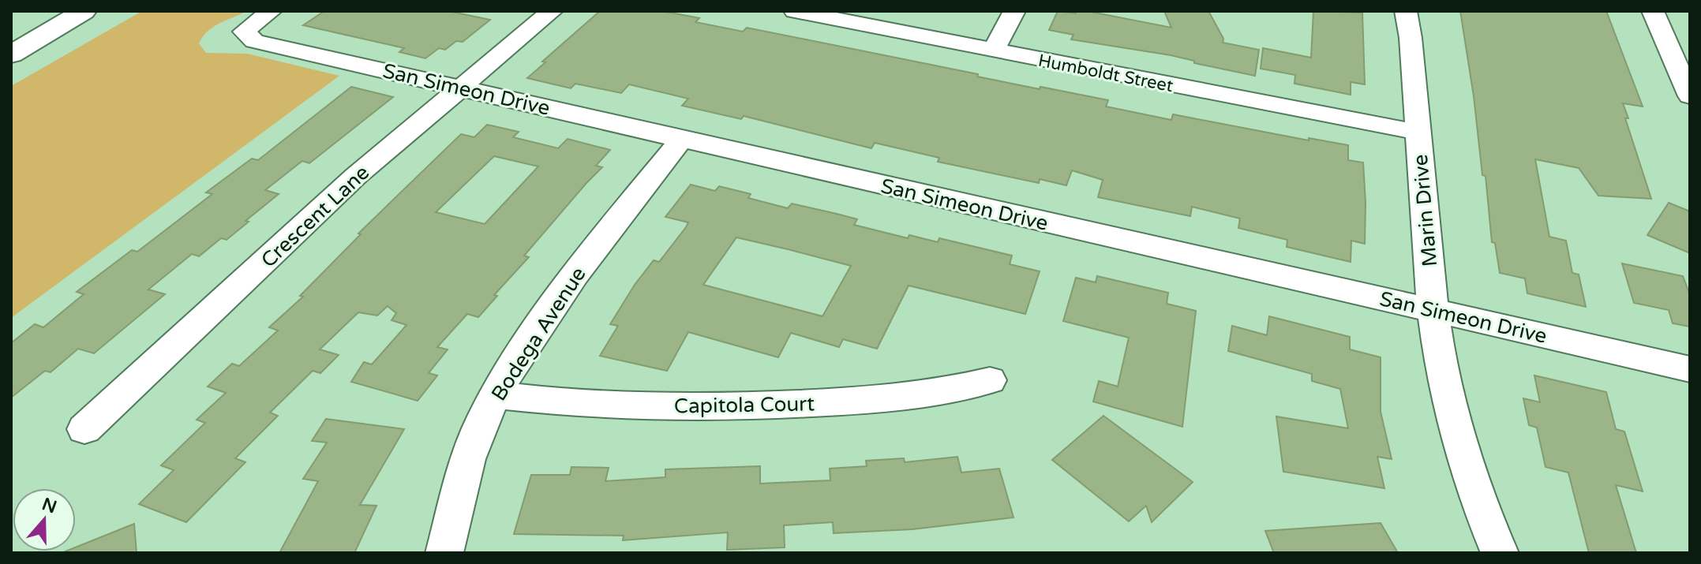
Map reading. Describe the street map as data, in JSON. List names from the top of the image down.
{
  "streets": {
    "street": [
      "Humboldt Street",
      "San Simeon Drive",
      "Marin Drive",
      "Crescent Lane",
      "Bodega Avenue",
      "Capitola Court"
    ]
  },
  "crossings": [
    ["Humboldt Street", "Marin Drive"],
    ["San Simeon Drive", "Marin Drive"],
    ["San Simeon Drive", "Crescent Lane"],
    ["San Simeon Drive", "Bodega Avenue"],
    ["Bodega Avenue", "Capitola Court"]
  ],
  "north": "top"
}
